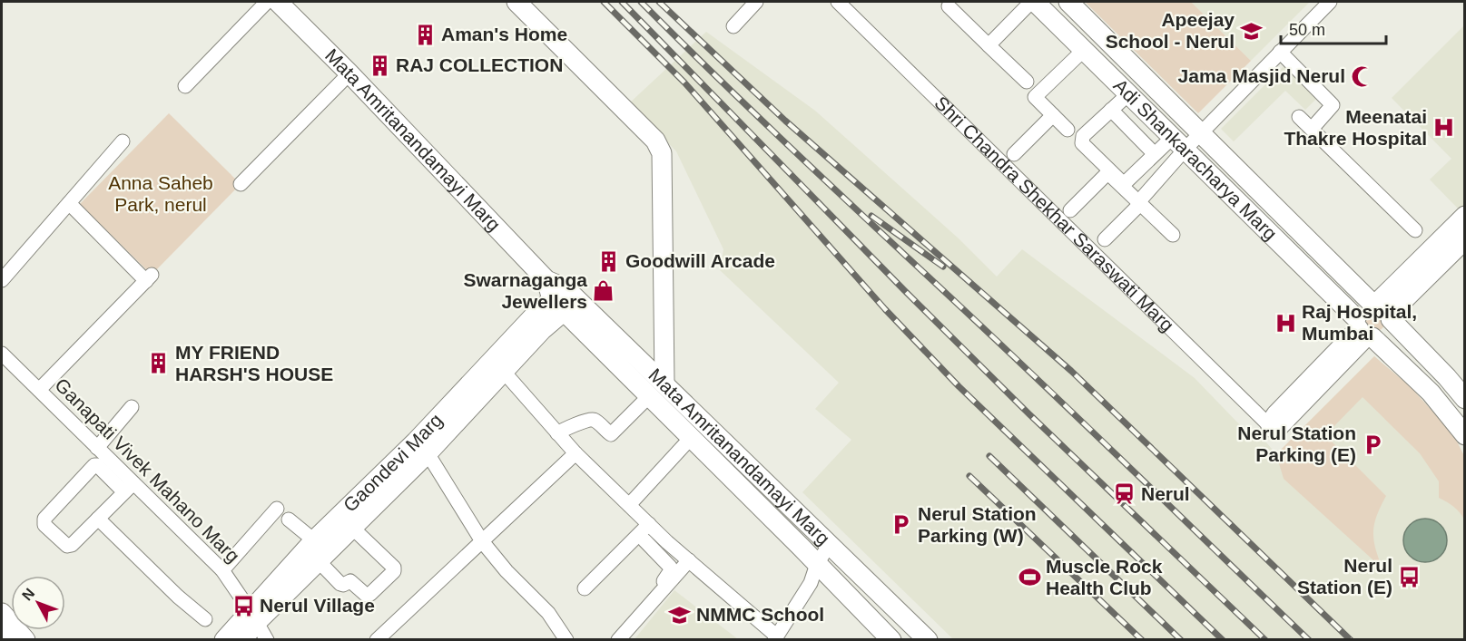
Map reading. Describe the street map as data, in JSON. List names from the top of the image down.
{
  "streets": {
    "main road": [
      "Mata Amritanandamayi Marg",
      "Adi Shankaracharya Marg",
      "Shri Chandra Shekhar Saraswati Marg",
      "Gaondevi Marg"
    ],
    "street": ["Ganapati Vivek Mahano Marg"]
  },
  "crossings": [
    ["Mata Amritanandamayi Marg", "Gaondevi Marg"],
    ["Adi Shankaracharya Marg", "Shri Chandra Shekhar Saraswati Marg"],
    ["Gaondevi Marg", "Ganapati Vivek Mahano Marg"]
  ],
  "parks": ["Anna Saheb Park, nerul"],
  "places": {
    "school or university": ["Apeejay School - Nerul", "NMMC School"],
    "building": [
      "Aman's Home",
      "RAJ COLLECTION",
      "Goodwill Arcade",
      "MY FRIEND HARSH'S HOUSE"
    ],
    "mosque": ["Jama Masjid Nerul"],
    "hospital": ["Meenatai Thakre Hospital", "Raj Hospital, Mumbai"],
    "shop": ["Swarnaganga Jewellers"],
    "parking": ["Nerul Station Parking (E)", "Nerul Station Parking (W)"],
    "station": ["Nerul"],
    "bus stop": ["Nerul Station (E)", "Nerul Village"],
    "sports": ["Muscle Rock Health Club"]
  },
  "scale_bar": "50 m",
  "north": "top left"
}
